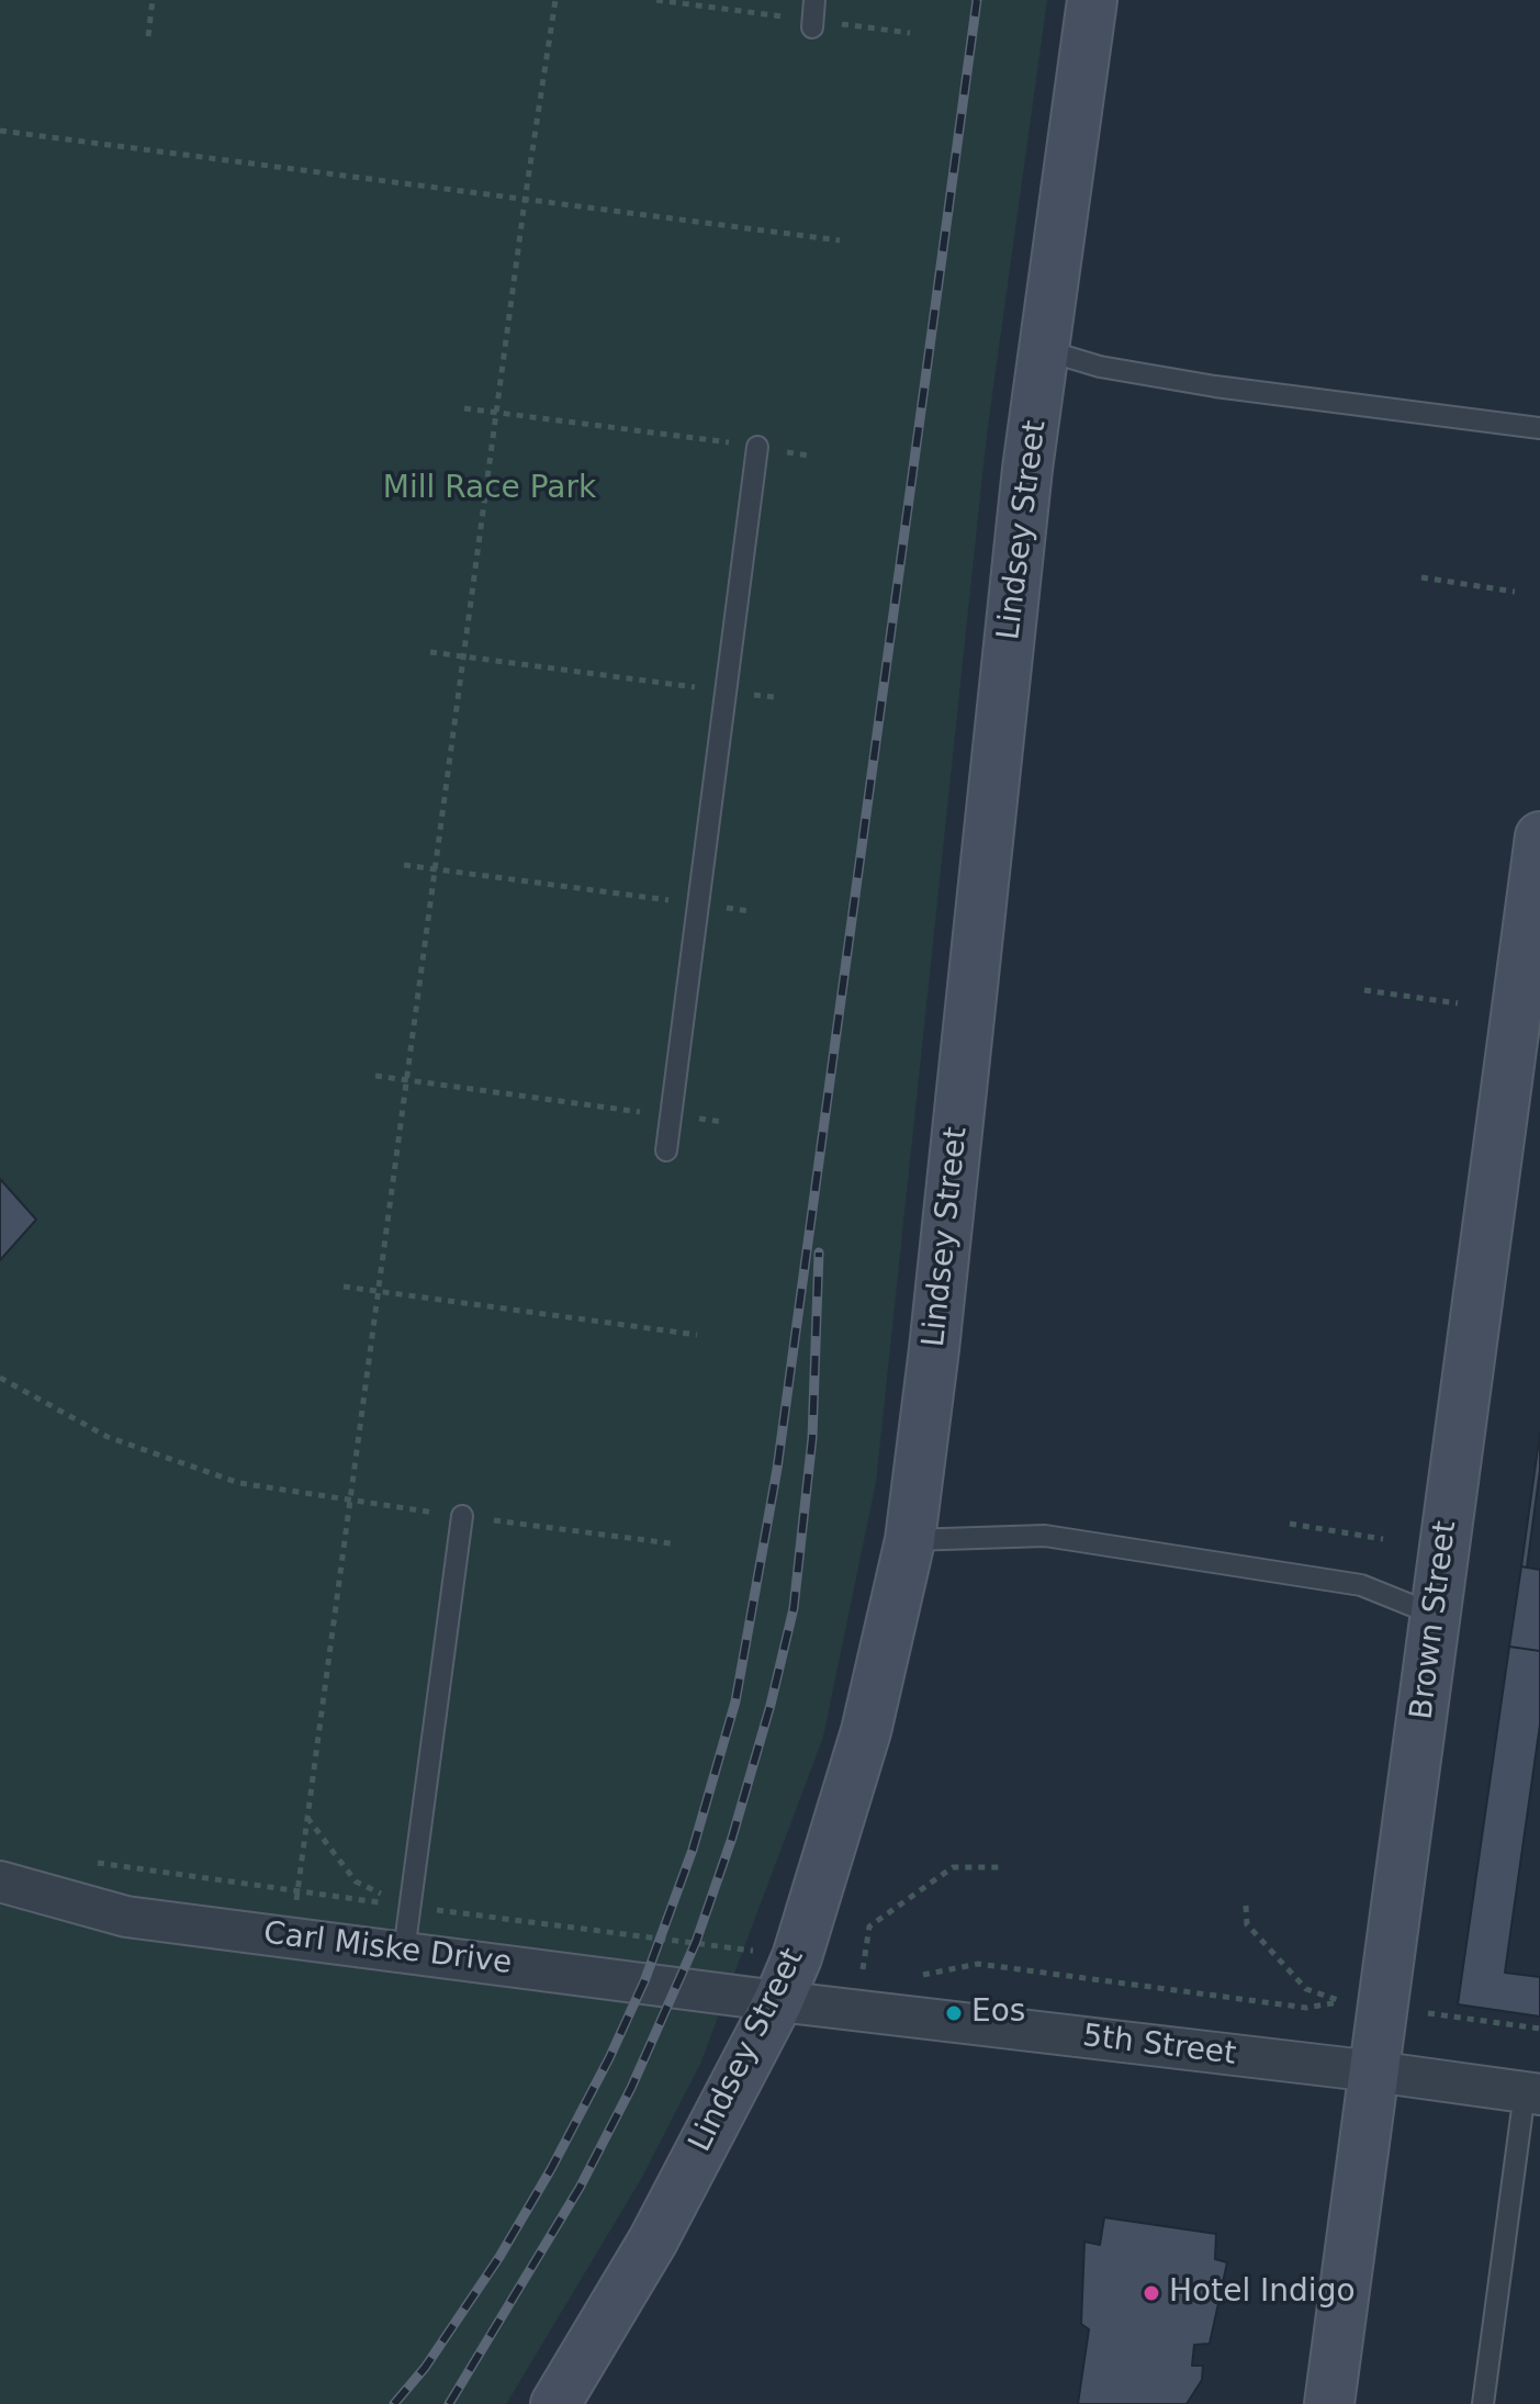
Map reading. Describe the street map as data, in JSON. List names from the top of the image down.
{
  "streets": {
    "main road": ["Lindsey Street", "Brown Street"],
    "street": ["Carl Miske Drive", "5th Street"]
  },
  "crossings": [
    ["Lindsey Street", "Carl Miske Drive"],
    ["Lindsey Street", "5th Street"],
    ["Brown Street", "5th Street"],
    ["Carl Miske Drive", "5th Street"]
  ],
  "parks": ["Mill Race Park"],
  "places": ["Eos", "Hotel Indigo"]
}
